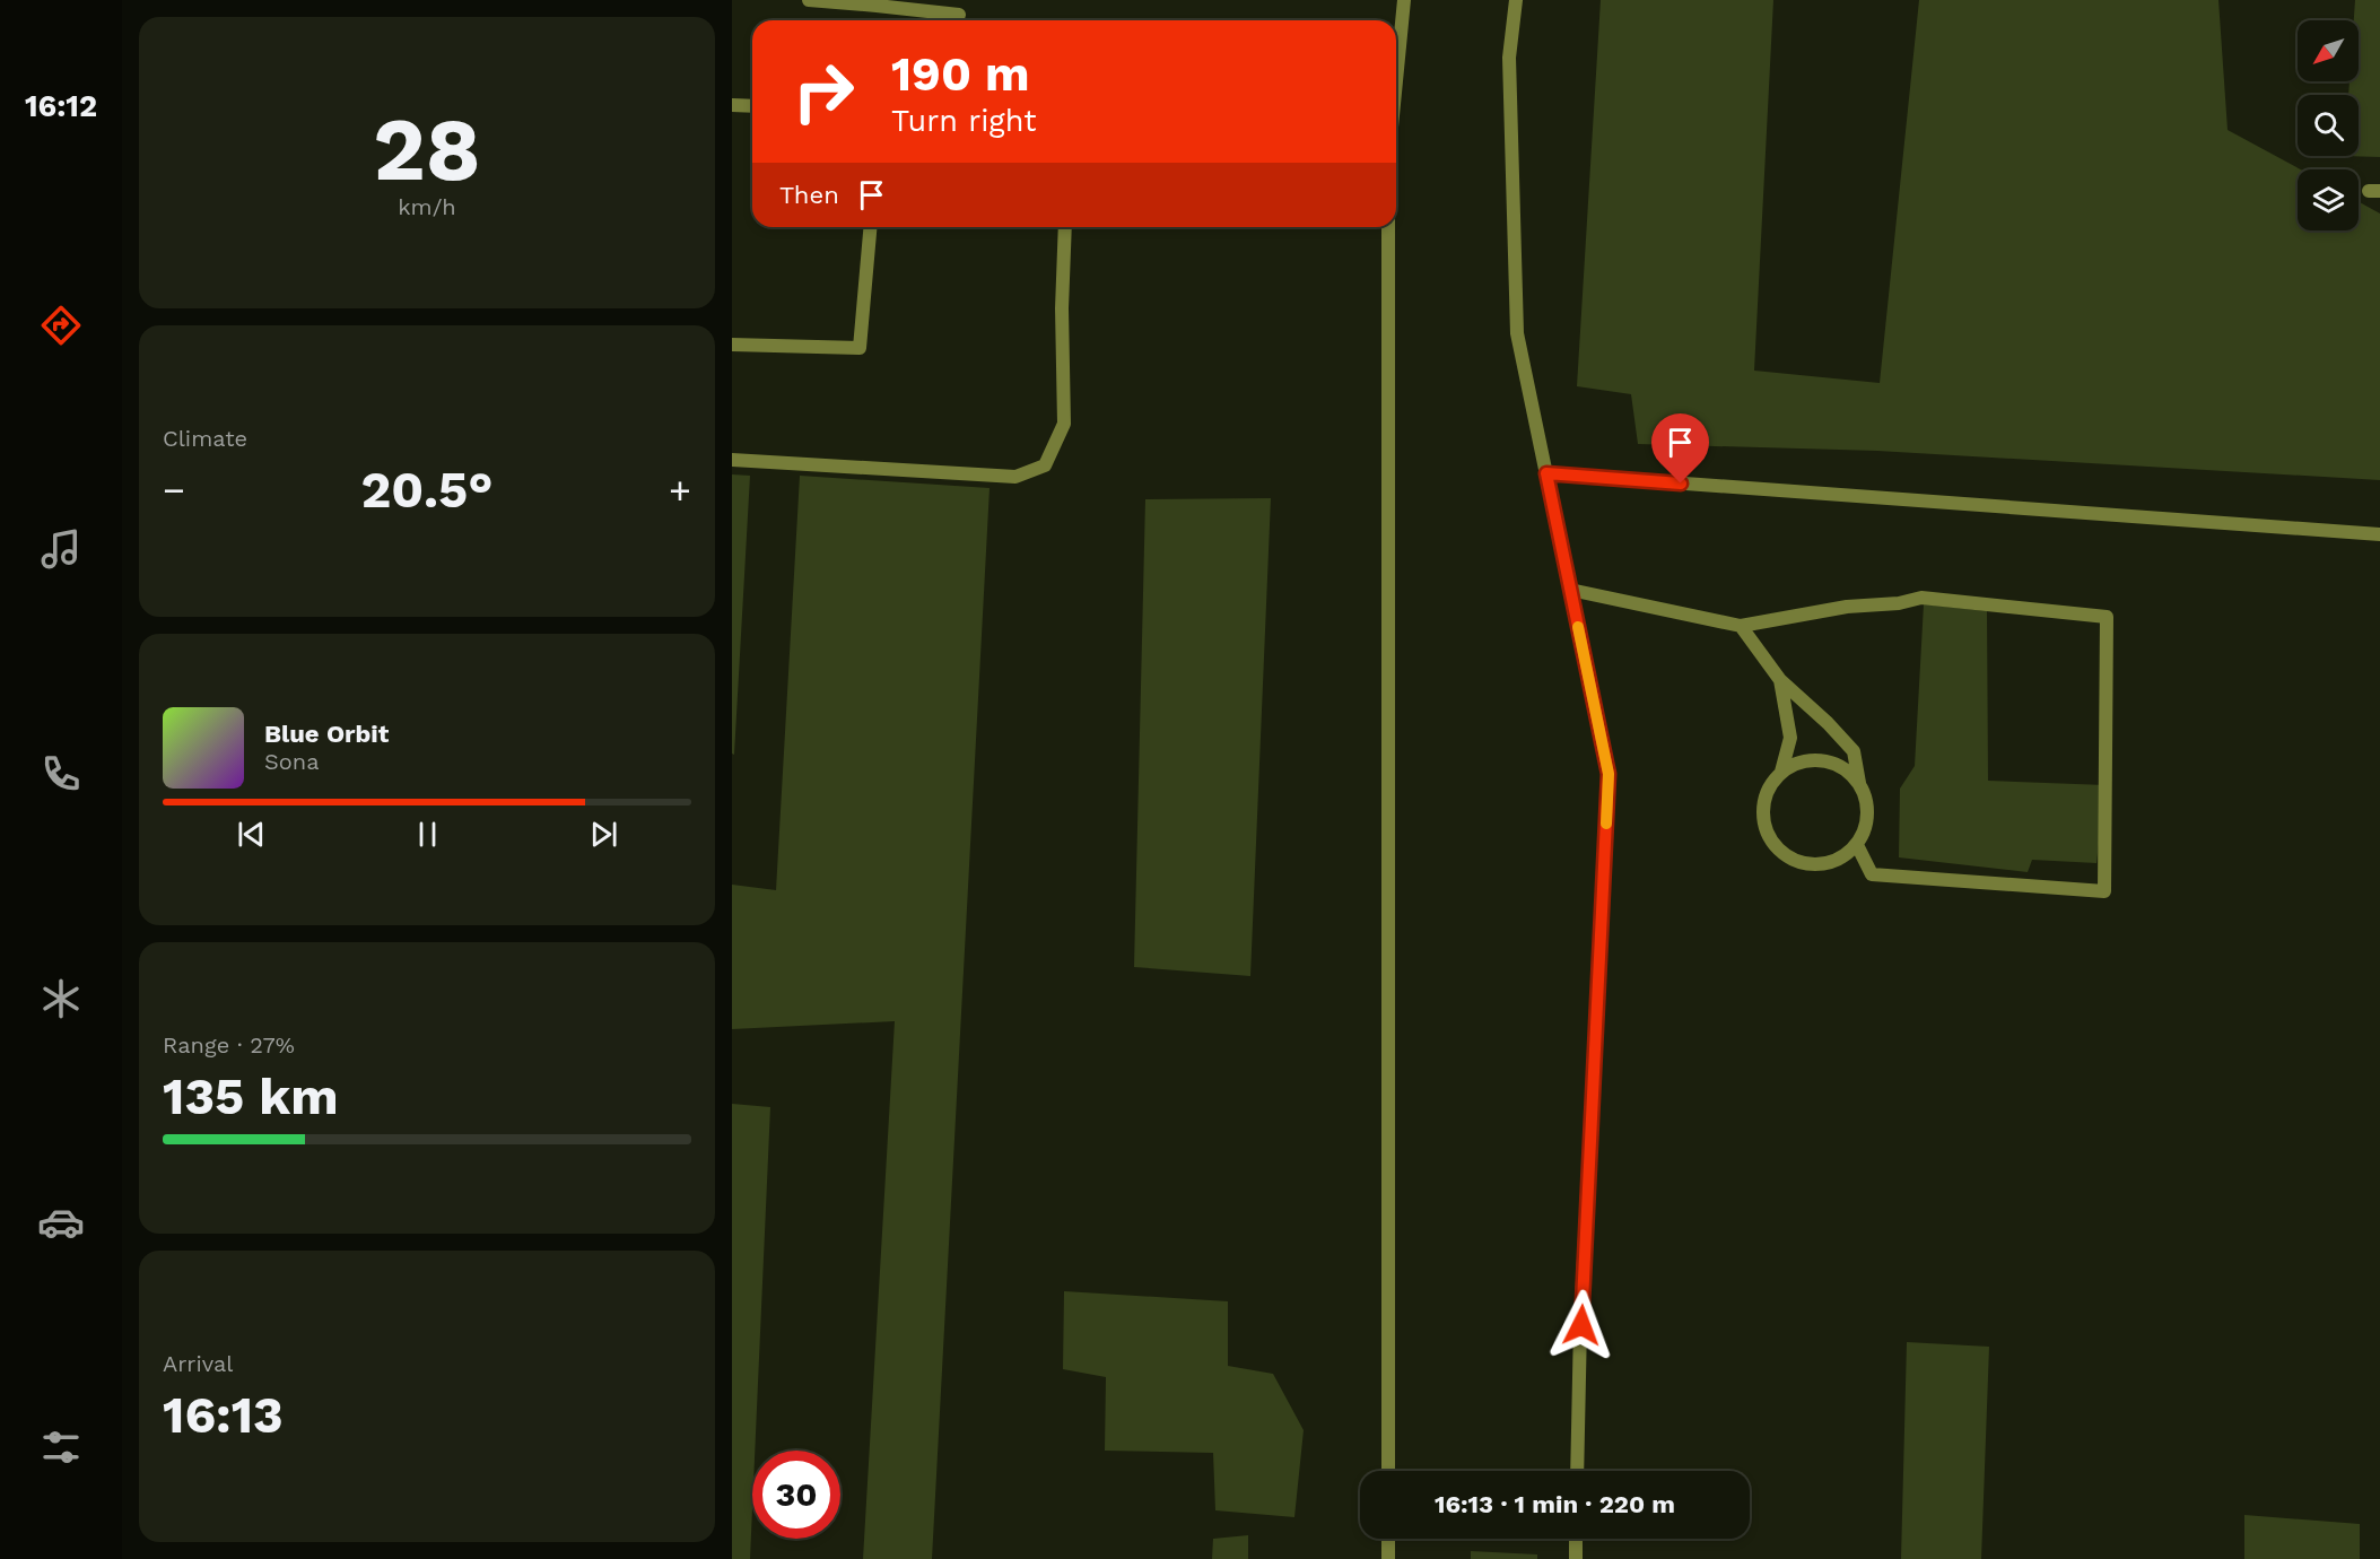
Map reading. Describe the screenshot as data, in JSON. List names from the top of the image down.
{
  "north": "bottom left",
  "page": {
    "tabs": "16:12",
    "tile": [
      ["28", "km/h"],
      "Climate",
      ["Range · 27%", "135 km"],
      ["Arrival", "16:13"]
    ],
    "turn": ["190 m", "Turn right"],
    "then": "Then",
    "heat": ["−", "20.5°", "+"],
    "song": ["Blue Orbit", "Sona"],
    "limit": "30",
    "trip": "16:13 · 1 min · 220 m"
  }
}
